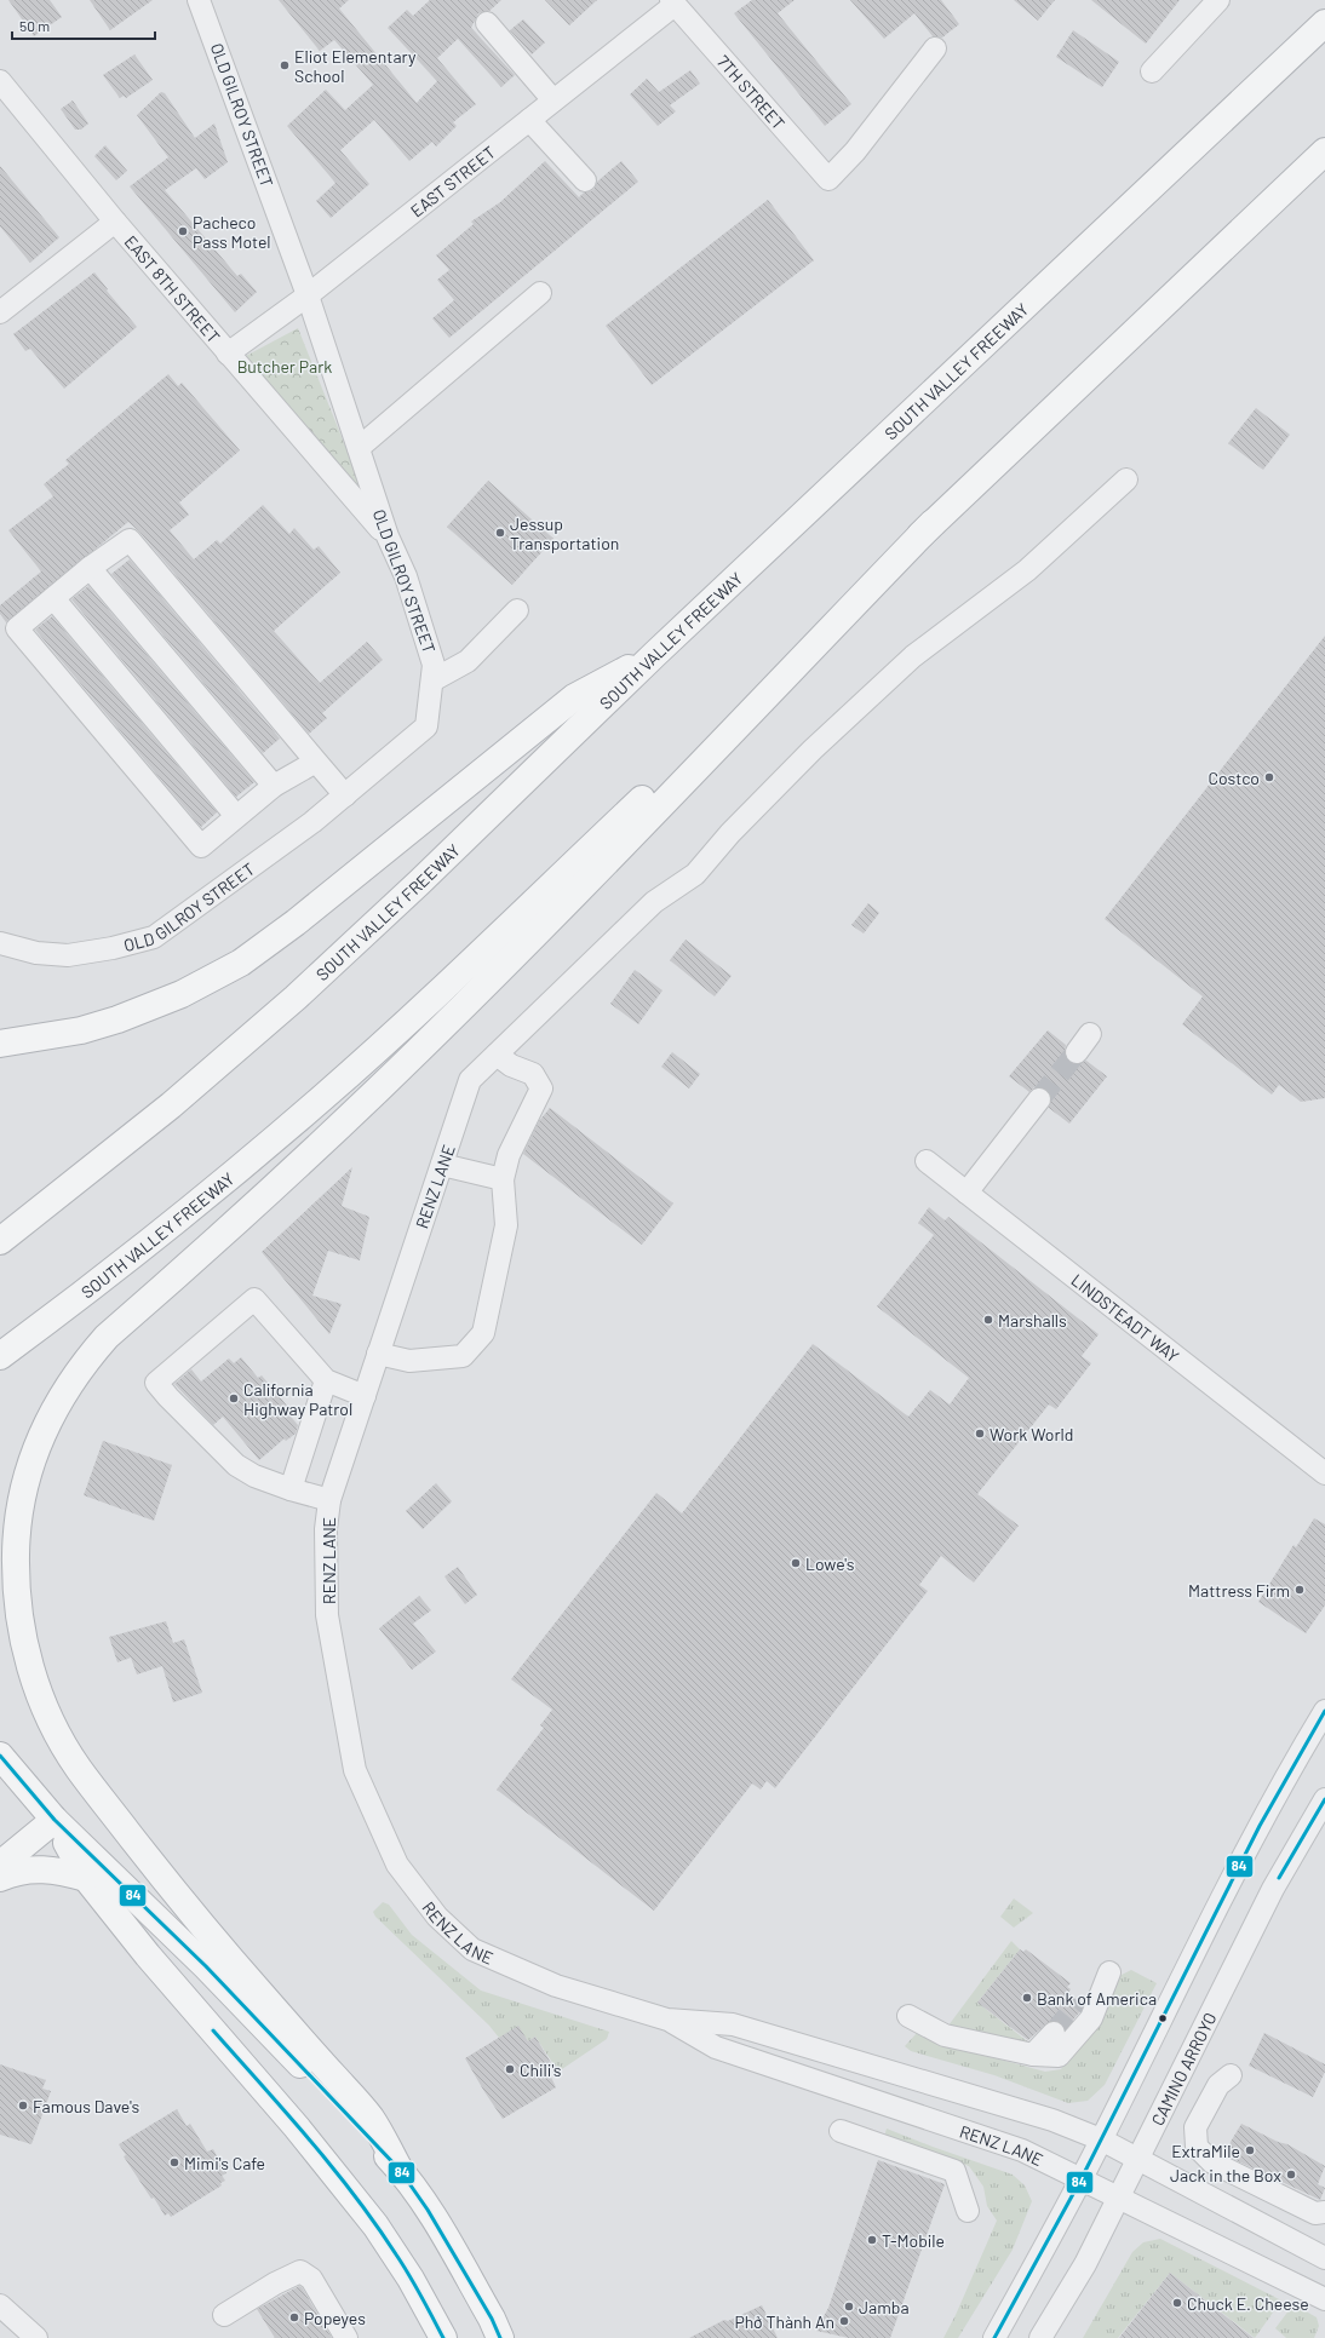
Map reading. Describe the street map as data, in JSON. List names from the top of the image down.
{
  "streets": {
    "highway": ["SOUTH VALLEY FREEWAY"],
    "street": [
      "7TH STREET",
      "OLD GILROY STREET",
      "EAST STREET",
      "EAST 8TH STREET",
      "RENZ LANE",
      "LINDSTEADT WAY",
      "CAMINO ARROYO"
    ]
  },
  "crossings": [
    ["7TH STREET", "EAST STREET"],
    ["OLD GILROY STREET", "EAST STREET"],
    ["OLD GILROY STREET", "EAST 8TH STREET"],
    ["EAST STREET", "EAST 8TH STREET"],
    ["RENZ LANE", "CAMINO ARROYO"]
  ],
  "parks": ["Butcher Park"],
  "places": [
    "Eliot Elementary School",
    "Pacheco Pass Motel",
    "Jessup Transportation",
    "Costco",
    "Marshalls",
    "California Highway Patrol",
    "Work World",
    "Lowe's",
    "Mattress Firm",
    "Bank of America",
    "Chili's",
    "Famous Dave's",
    "ExtraMile",
    "Mimi's Cafe",
    "Jack in the Box",
    "T-Mobile",
    "Chuck E. Cheese",
    "Jamba",
    "Popeyes",
    "Phở Thành An"
  ],
  "lines": ["transit line 84"],
  "scale_bar": "50 m"
}
